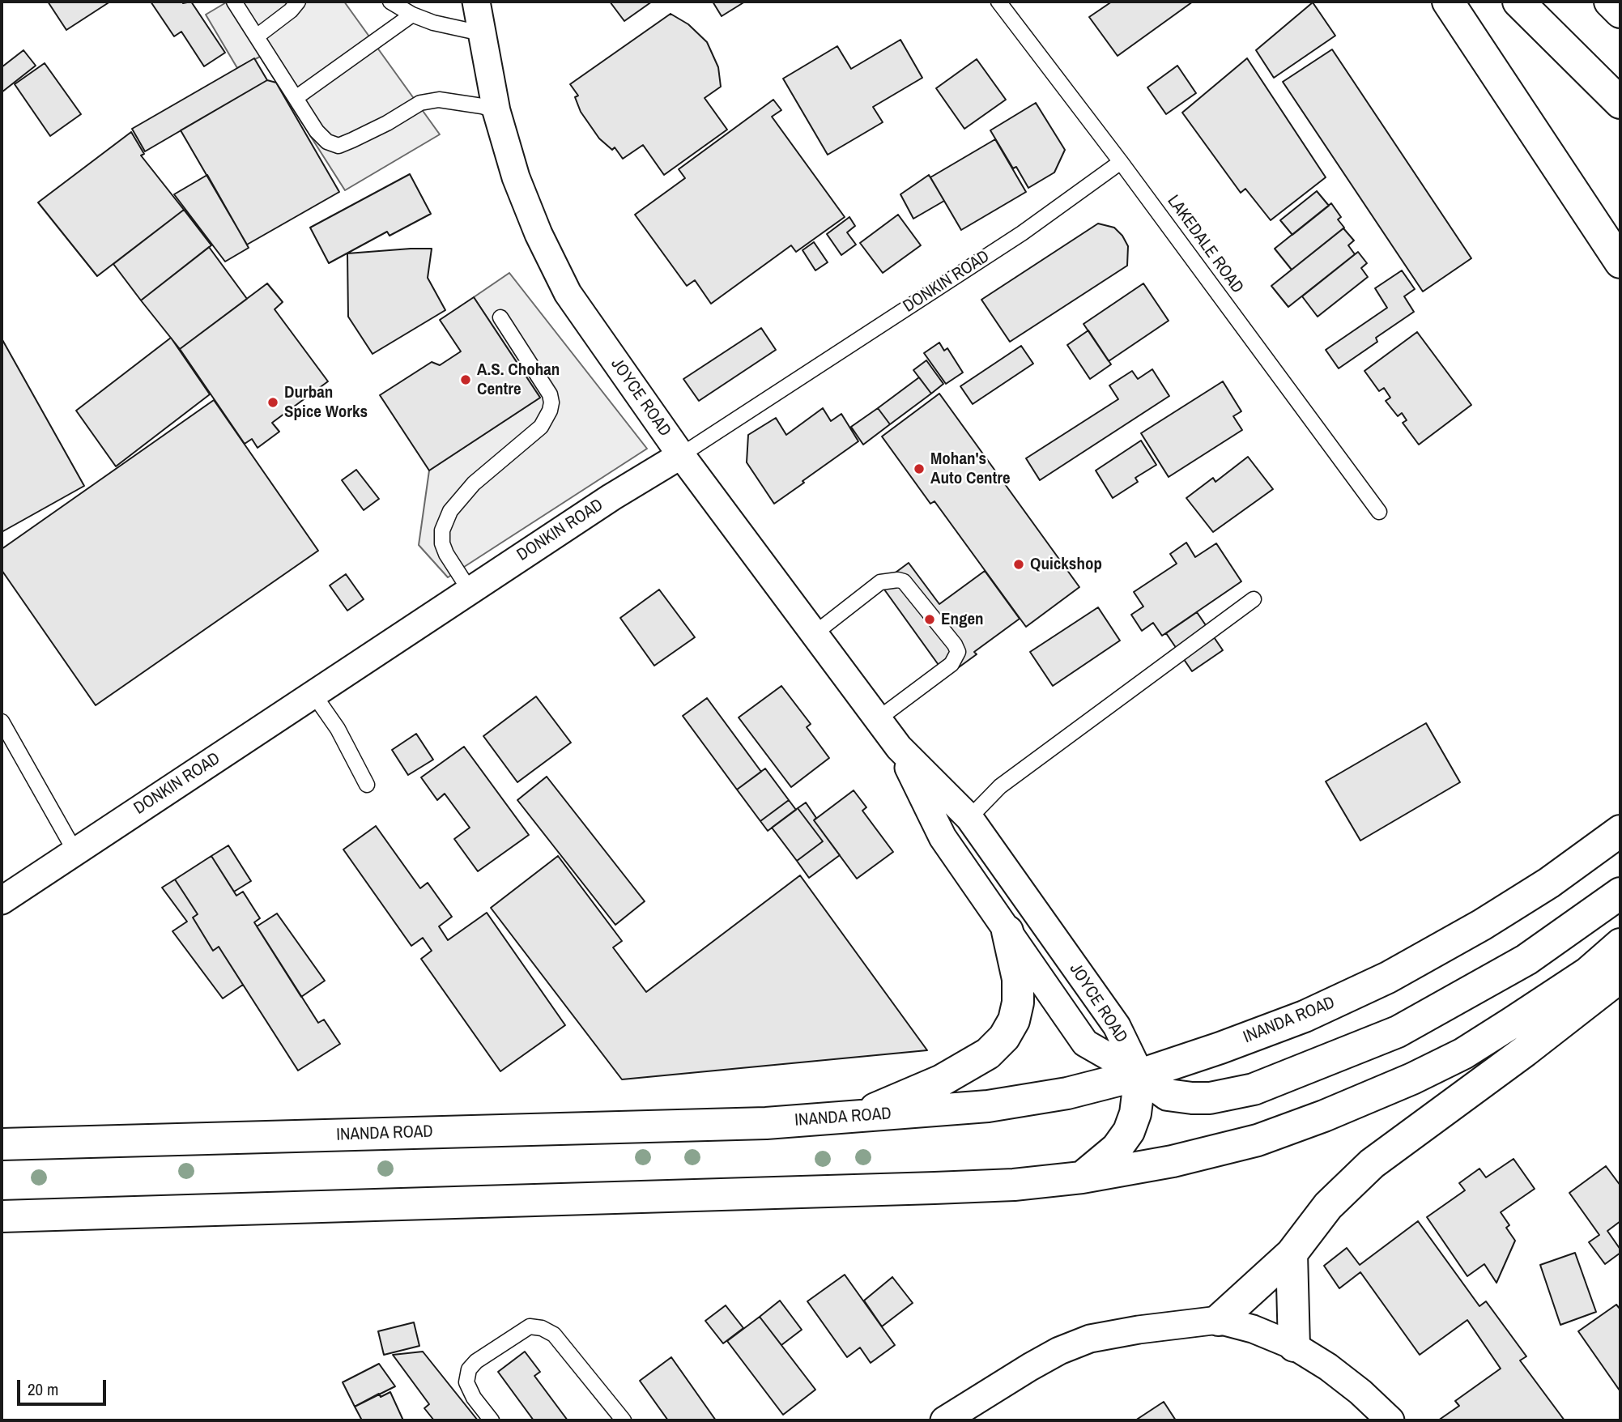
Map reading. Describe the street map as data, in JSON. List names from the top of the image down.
{
  "streets": {
    "main road": ["INANDA ROAD"],
    "street": ["DONKIN ROAD", "JOYCE ROAD"],
    "lane": ["LAKEDALE ROAD"]
  },
  "crossings": [
    ["LAKEDALE ROAD", "DONKIN ROAD"],
    ["DONKIN ROAD", "JOYCE ROAD"],
    ["JOYCE ROAD", "INANDA ROAD"]
  ],
  "places": [
    "A.S. Chohan Centre",
    "Durban Spice Works",
    "Mohan's Auto Centre",
    "Quickshop",
    "Engen"
  ],
  "scale_bar": "20 m"
}
